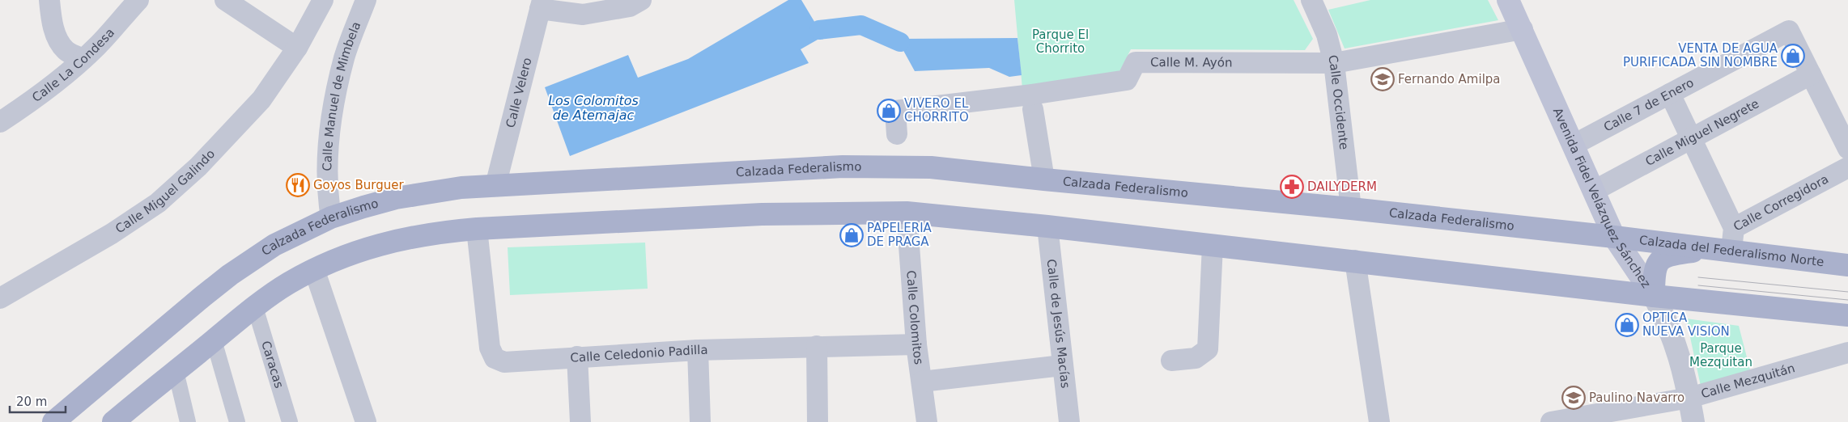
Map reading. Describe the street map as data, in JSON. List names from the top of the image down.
{
  "streets": {
    "main road": ["Calzada Federalismo", "Avenida Fidel Velázquez Sánchez", "Calzada del Federalismo Norte"],
    "street": [
      "Calle M. Ayón",
      "Calle La Condesa",
      "Calle Velero",
      "Calle Manuel de Mimbela",
      "Calle Occidente",
      "Calle 7 de Enero",
      "Calle Miguel Negrete",
      "Calle Miguel Galindo",
      "Calle Corregidora",
      "Calle Colomitos",
      "Calle de Jesús Macías",
      "Calle Celedonio Padilla",
      "Caracas",
      "Calle Mezquitán"
    ]
  },
  "crossings": [
    ["Calle M. Ayón", "Calle Occidente"],
    ["Calle M. Ayón", "Avenida Fidel Velázquez Sánchez"],
    ["Calle Velero", "Calzada Federalismo"],
    ["Calle Manuel de Mimbela", "Calzada Federalismo"],
    ["Calle Occidente", "Calzada Federalismo"],
    ["Calle 7 de Enero", "Calle Miguel Negrete"],
    ["Calle 7 de Enero", "Avenida Fidel Velázquez Sánchez"],
    ["Calle Miguel Negrete", "Avenida Fidel Velázquez Sánchez"],
    ["Calzada Federalismo", "Avenida Fidel Velázquez Sánchez"],
    ["Calzada Federalismo", "Calzada del Federalismo Norte"],
    ["Avenida Fidel Velázquez Sánchez", "Calzada del Federalismo Norte"],
    ["Avenida Fidel Velázquez Sánchez", "Calle Mezquitán"],
    ["Calle Corregidora", "Calzada del Federalismo Norte"],
    ["Calle Colomitos", "Calle Celedonio Padilla"]
  ],
  "water": ["Los Colomitos de Atemajac"],
  "parks": ["Parque El Chorrito", "Parque Mezquitan"],
  "places": {
    "shop": [
      "VENTA DE AGUA PURIFICADA SIN NOMBRE",
      "VIVERO EL CHORRITO",
      "PAPELERIA DE PRAGA",
      "OPTICA NUEVA VISION"
    ],
    "school or university": ["Fernando Amilpa", "Paulino Navarro"],
    "restaurant": ["Goyos Burguer"],
    "pharmacy": ["DAILYDERM"]
  },
  "scale_bar": "20 m"
}
